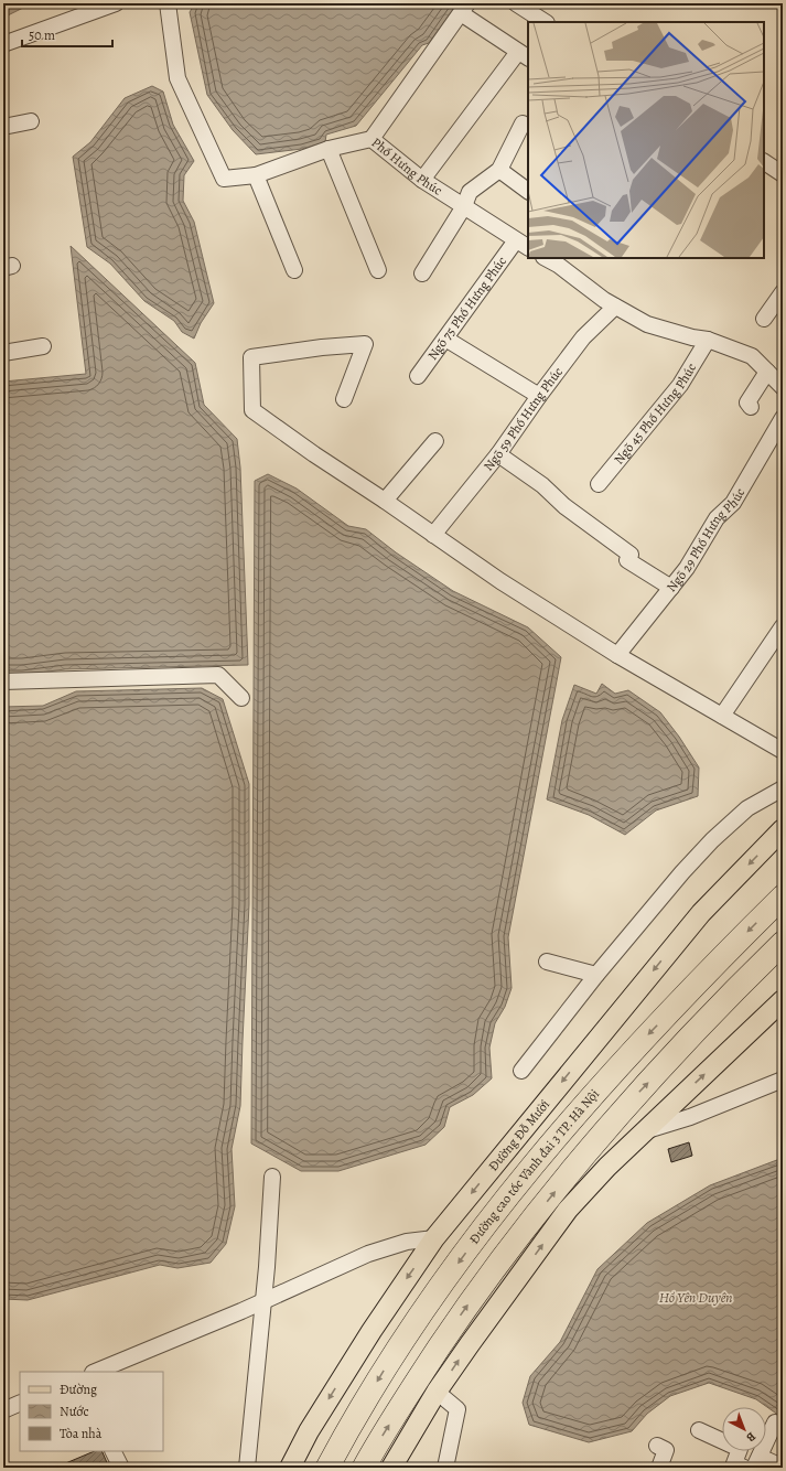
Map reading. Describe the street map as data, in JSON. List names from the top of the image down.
{
  "streets": {
    "highway": ["Đường cao tốc Vành đai 3 TP. Hà Nội"],
    "main road": ["Đường Đỗ Mười"],
    "street": [
      "Phố Hưng Phúc",
      "Ngõ 75 Phố Hưng Phúc",
      "Ngõ 45 Phố Hưng Phúc",
      "Ngõ 59 Phố Hưng Phúc",
      "Ngõ 29 Phố Hưng Phúc"
    ]
  },
  "crossings": [
    ["Phố Hưng Phúc", "Ngõ 75 Phố Hưng Phúc"]
  ],
  "water": ["Hồ Yên Duyên"],
  "legend": ["Đường", "Nước", "Tòa nhà"],
  "scale_bar": "50 m",
  "north": "bottom right"
}
